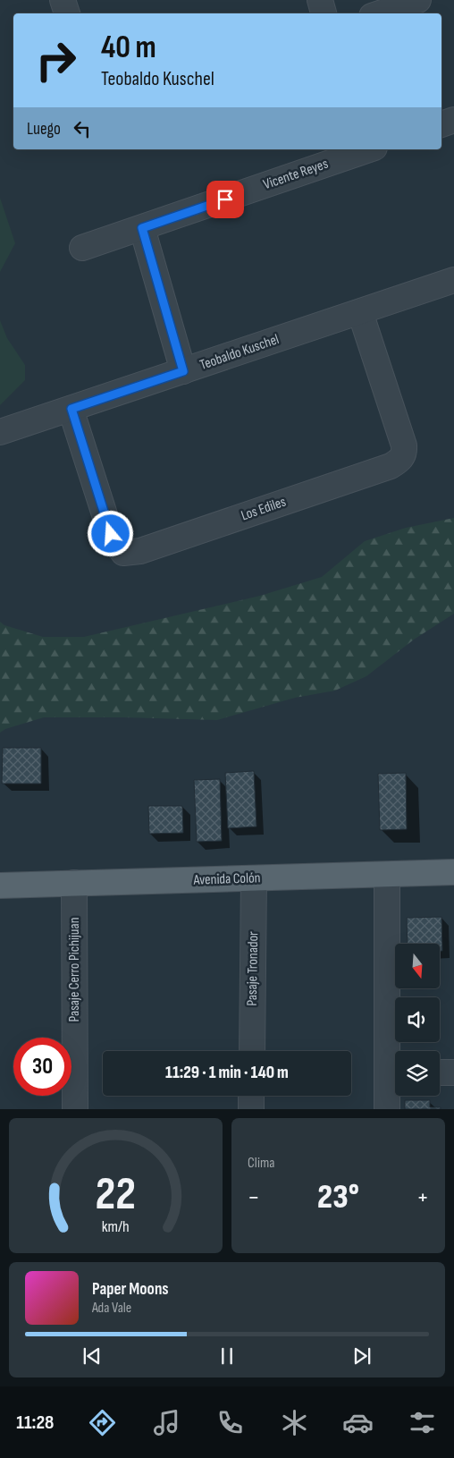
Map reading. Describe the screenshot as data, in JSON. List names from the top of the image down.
{
  "streets": {
    "main road": ["Avenida Colón"],
    "street": [
      "Vicente Reyes",
      "Teobaldo Kuschel",
      "Los Ediles",
      "Pasaje Tronador",
      "Pasaje Cerro Pichijuan"
    ]
  },
  "crossings": [
    ["Teobaldo Kuschel", "Los Ediles"],
    ["Avenida Colón", "Pasaje Tronador"],
    ["Avenida Colón", "Pasaje Cerro Pichijuan"]
  ],
  "north": "bottom",
  "page": {
    "turn": ["40 m", "Teobaldo Kuschel"],
    "then": "Luego",
    "limit": "30",
    "trip": "11:29 · 1 min · 140 m",
    "tile": "Clima",
    "heat": ["−", "23°", "+"],
    "song": ["Paper Moons", "Ada Vale"],
    "tabs": "11:28",
    "gauge": ["22", "km/h"]
  }
}
